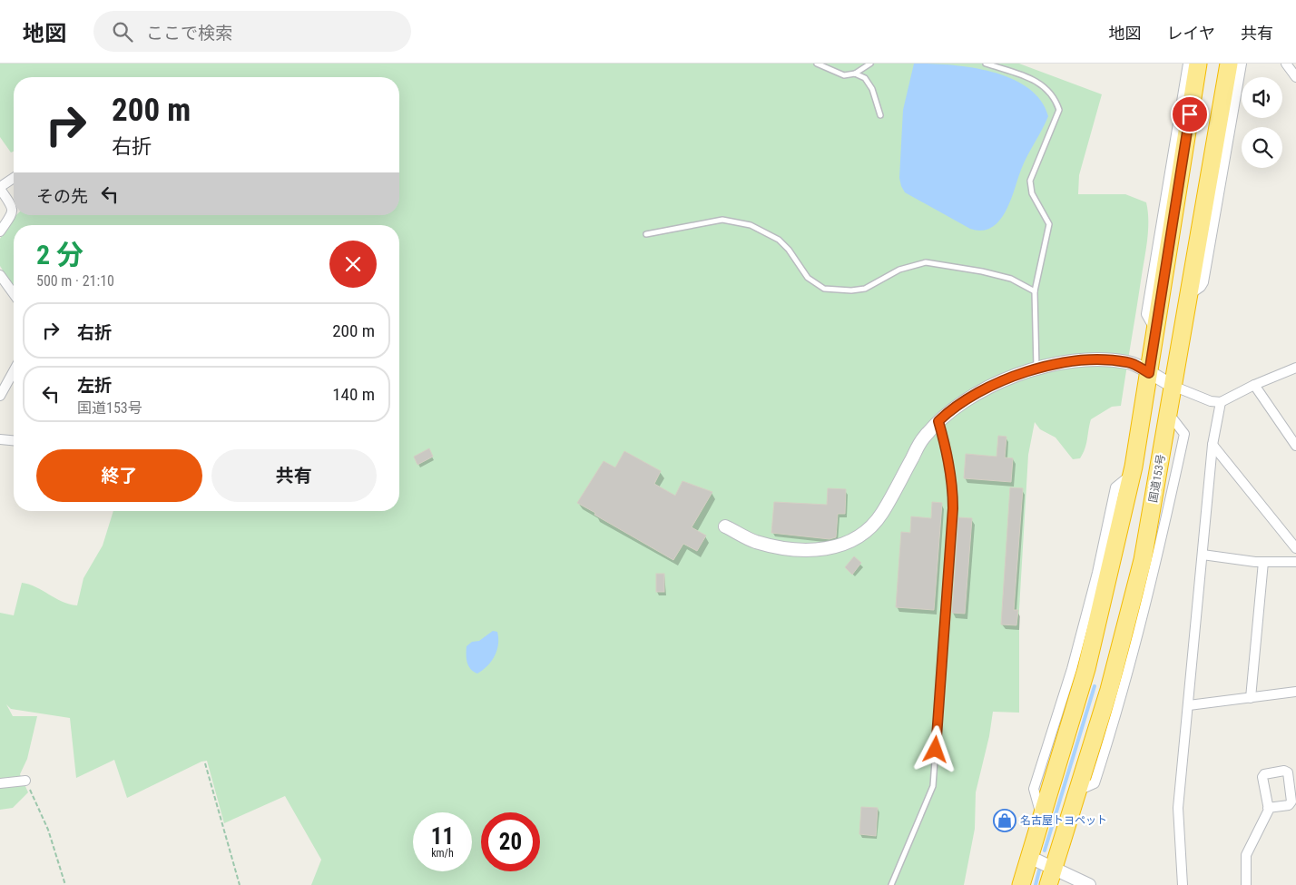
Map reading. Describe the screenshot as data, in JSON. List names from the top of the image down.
{
  "streets": {
    "highway": ["国道153号"]
  },
  "places": {
    "shop": ["名古屋トヨペット"]
  },
  "page": {
    "header": "地図",
    "search": "ここで検索",
    "nav": ["地図", "レイヤ", "共有"],
    "turn": ["200 m", "右折"],
    "then": "その先",
    "heading": ["2 分", "500 m · 21:10"],
    "list": [
      {
        "name": "右折",
        "value": "200 m"
      },
      {
        "name": "左折",
        "note": "国道153号",
        "value": "140 m"
      }
    ],
    "buttons": ["終了", "共有"],
    "speed": "11 km/h",
    "limit": "20"
  }
}
